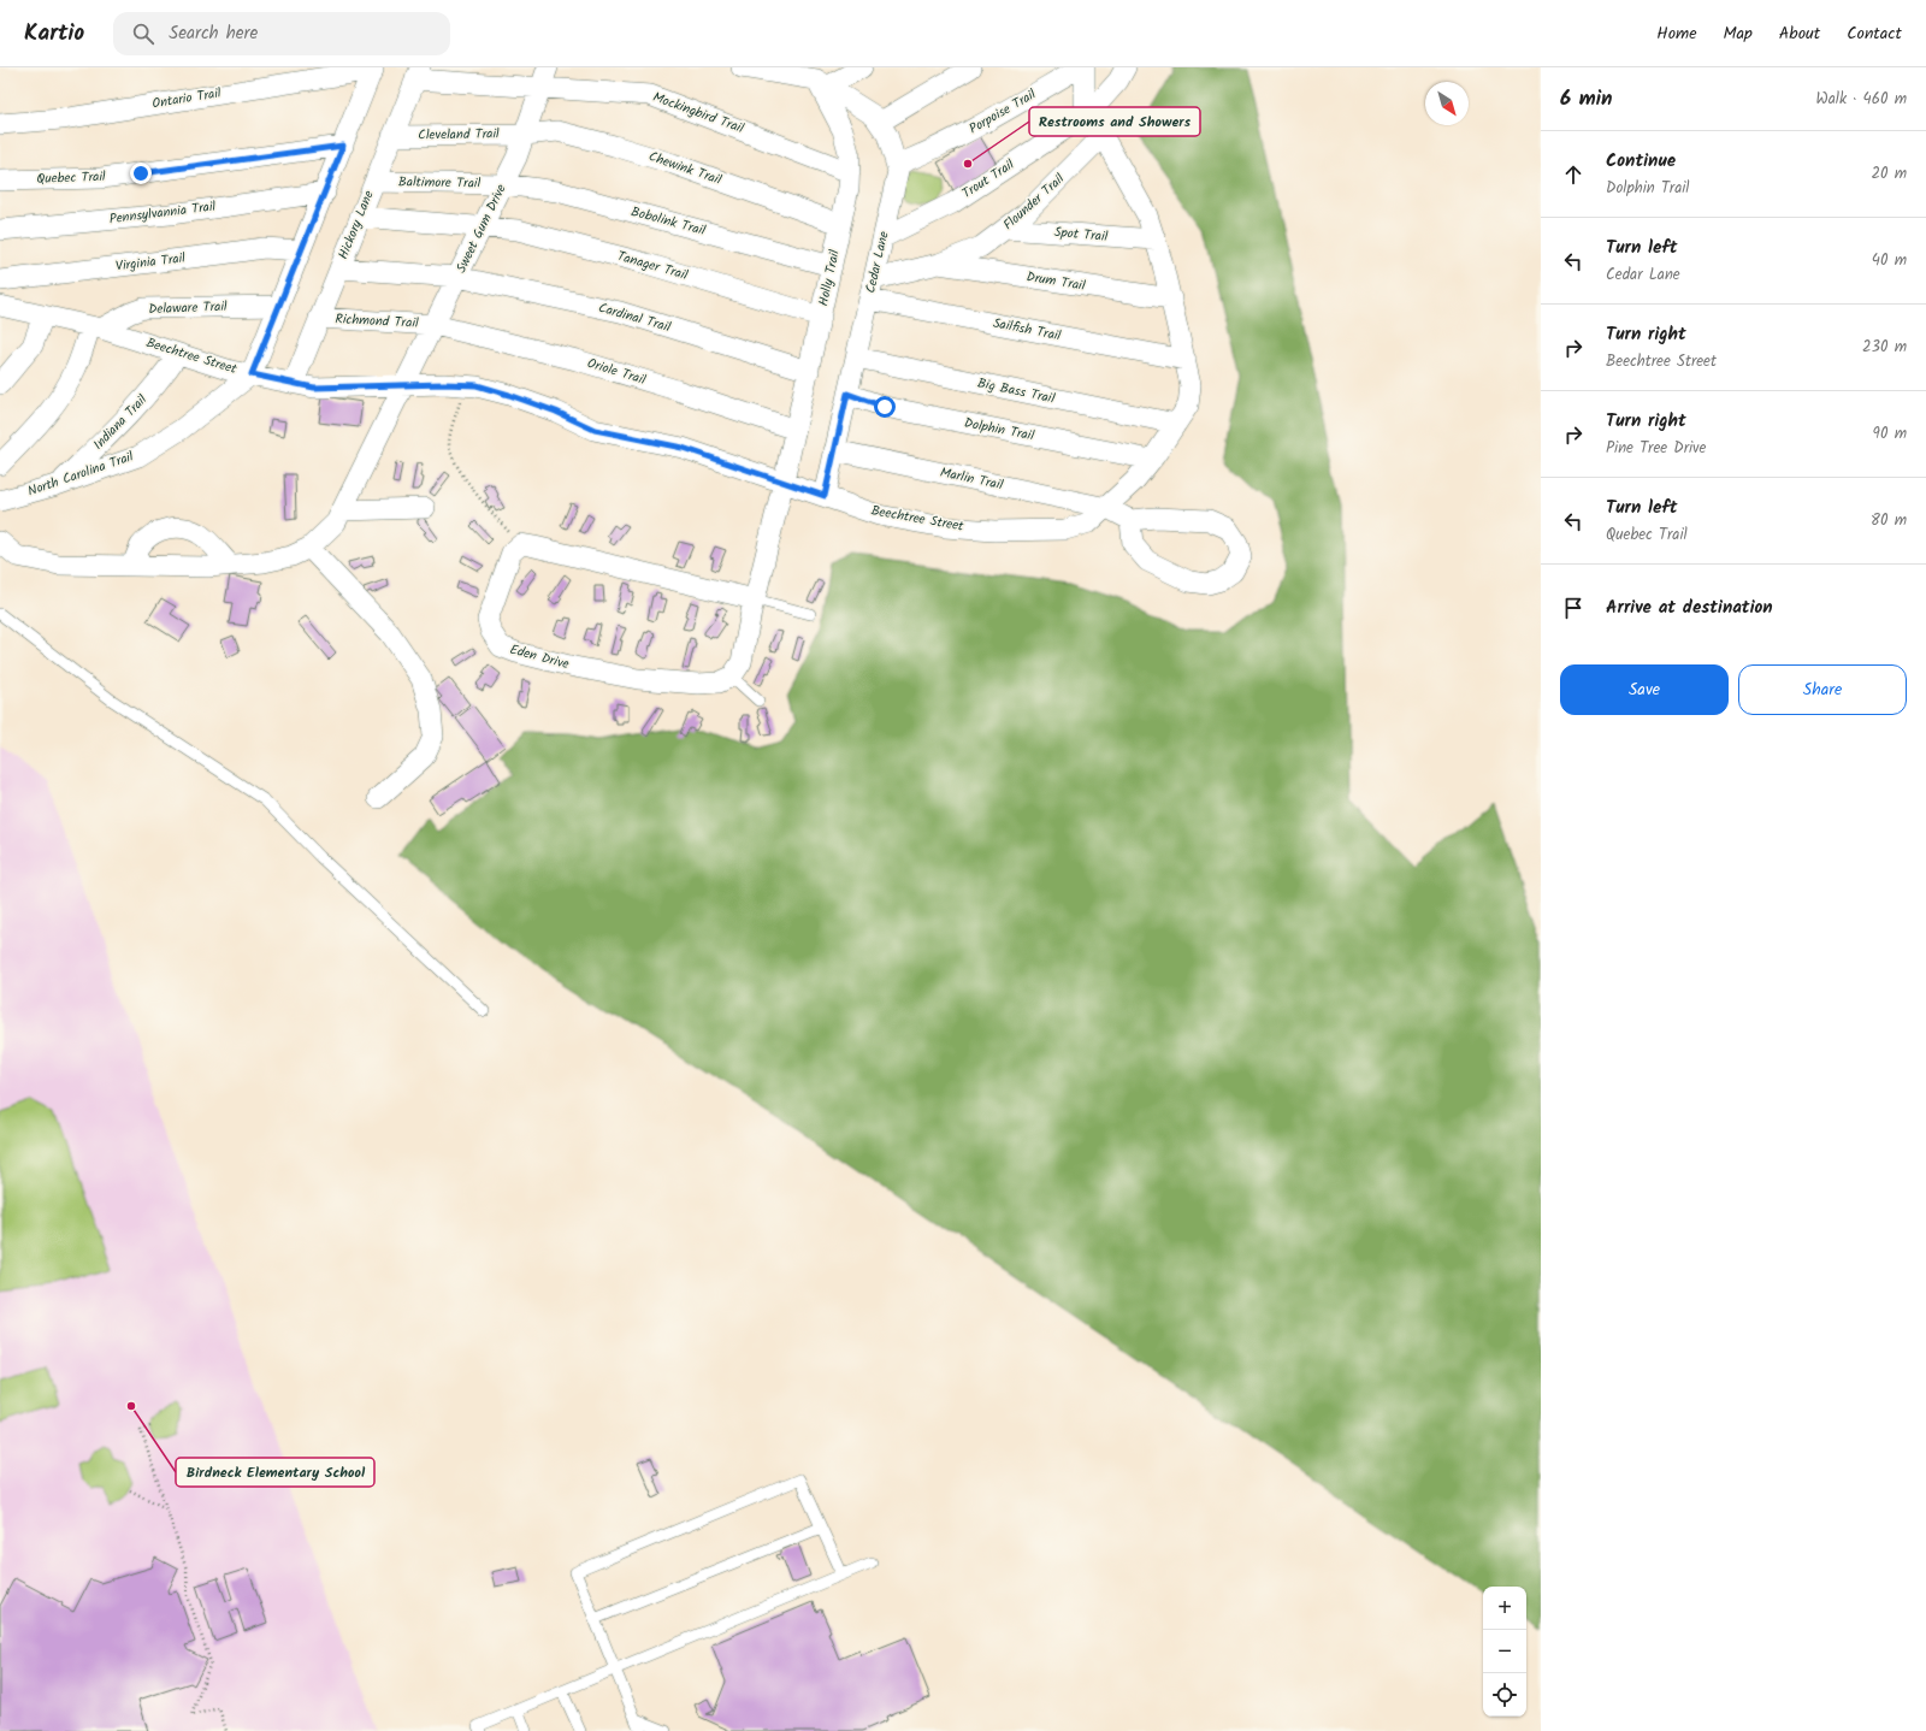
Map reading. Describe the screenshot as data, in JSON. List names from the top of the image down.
{
  "streets": {
    "street": [
      "Ontario Trail",
      "Porpoise Trail",
      "Mockingbird Trail",
      "Cleveland Trail",
      "Chewink Trail",
      "Quebec Trail",
      "Trout Trail",
      "Baltimore Trail",
      "Flounder Trail",
      "Pennsylvannia Trail",
      "Bobolink Trail",
      "Hickory Lane",
      "Sweet Gum Drive",
      "Spot Trail",
      "Virginia Trail",
      "Cedar Lane",
      "Tanager Trail",
      "Holly Trail",
      "Drum Trail",
      "Delaware Trail",
      "Cardinal Trail",
      "Richmond Trail",
      "Sailfish Trail",
      "Beechtree Street",
      "Oriole Trail",
      "Big Bass Trail",
      "Indiana Trail",
      "Dolphin Trail",
      "North Carolina Trail",
      "Marlin Trail",
      "Eden Drive"
    ]
  },
  "crossings": [
    ["Porpoise Trail", "Cedar Lane"],
    ["Mockingbird Trail", "Hickory Lane"],
    ["Mockingbird Trail", "Sweet Gum Drive"],
    ["Mockingbird Trail", "Holly Trail"],
    ["Cleveland Trail", "Chewink Trail"],
    ["Cleveland Trail", "Hickory Lane"],
    ["Cleveland Trail", "Sweet Gum Drive"],
    ["Chewink Trail", "Sweet Gum Drive"],
    ["Chewink Trail", "Holly Trail"],
    ["Trout Trail", "Cedar Lane"],
    ["Trout Trail", "Beechtree Street"],
    ["Baltimore Trail", "Bobolink Trail"],
    ["Baltimore Trail", "Hickory Lane"],
    ["Baltimore Trail", "Sweet Gum Drive"],
    ["Flounder Trail", "Spot Trail"],
    ["Flounder Trail", "Cedar Lane"],
    ["Flounder Trail", "Drum Trail"],
    ["Flounder Trail", "Beechtree Street"],
    ["Bobolink Trail", "Sweet Gum Drive"],
    ["Bobolink Trail", "Holly Trail"],
    ["Hickory Lane", "Tanager Trail"],
    ["Hickory Lane", "Cardinal Trail"],
    ["Hickory Lane", "Richmond Trail"],
    ["Hickory Lane", "Beechtree Street"],
    ["Sweet Gum Drive", "Tanager Trail"],
    ["Sweet Gum Drive", "Cardinal Trail"],
    ["Sweet Gum Drive", "Richmond Trail"],
    ["Sweet Gum Drive", "Beechtree Street"],
    ["Sweet Gum Drive", "Oriole Trail"],
    ["Spot Trail", "Beechtree Street"],
    ["Cedar Lane", "Holly Trail"],
    ["Cedar Lane", "Sailfish Trail"],
    ["Cedar Lane", "Beechtree Street"],
    ["Cedar Lane", "Big Bass Trail"],
    ["Cedar Lane", "Dolphin Trail"],
    ["Cedar Lane", "Marlin Trail"],
    ["Tanager Trail", "Holly Trail"],
    ["Holly Trail", "Cardinal Trail"],
    ["Holly Trail", "Beechtree Street"],
    ["Holly Trail", "Oriole Trail"],
    ["Drum Trail", "Beechtree Street"],
    ["Delaware Trail", "Beechtree Street"],
    ["Richmond Trail", "Oriole Trail"],
    ["Sailfish Trail", "Beechtree Street"],
    ["Beechtree Street", "Big Bass Trail"],
    ["Beechtree Street", "Indiana Trail"],
    ["Beechtree Street", "Dolphin Trail"],
    ["Beechtree Street", "North Carolina Trail"],
    ["Beechtree Street", "Marlin Trail"],
    ["Indiana Trail", "North Carolina Trail"]
  ],
  "places": ["Restrooms and Showers", "Birdneck Elementary School"],
  "north": "bottom right",
  "page": {
    "header": "Kartio",
    "search": "Search here",
    "nav": [
      "Home",
      "Map",
      "About",
      "Contact"
    ],
    "heading": ["6 min", "Walk · 460 m"],
    "list": [
      ["Continue", "Dolphin Trail", "20 m"],
      ["Turn left", "Cedar Lane", "40 m"],
      ["Turn right", "Beechtree Street", "230 m"],
      ["Turn right", "Pine Tree Drive", "90 m"],
      ["Turn left", "Quebec Trail", "80 m"],
      "Arrive at destination"
    ],
    "buttons": ["Save", "Share"],
    "map_buttons": ["+", "−"]
  }
}
